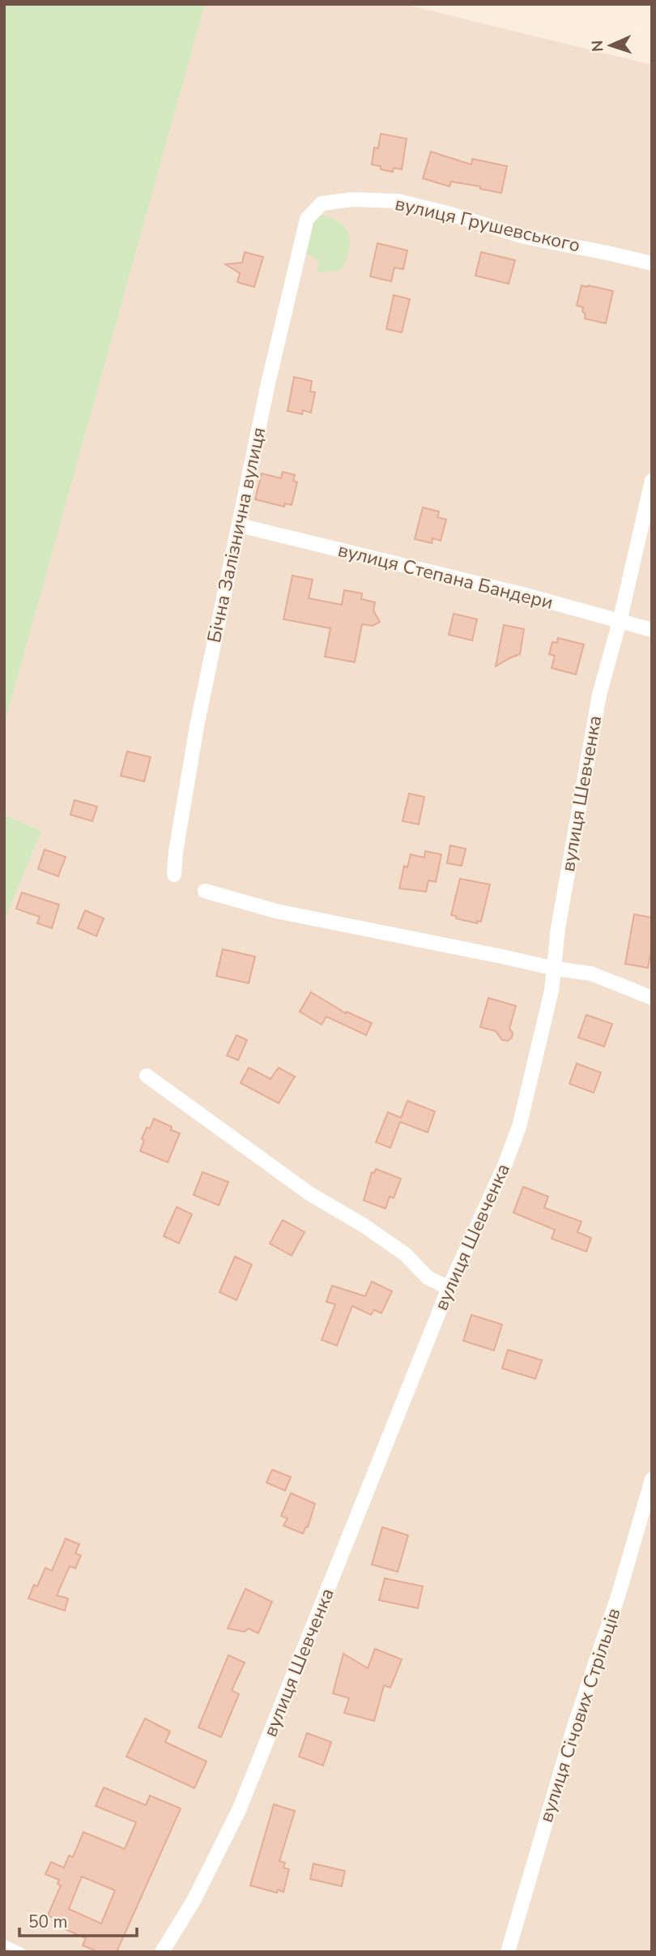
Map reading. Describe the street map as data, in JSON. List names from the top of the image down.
{
  "streets": {
    "street": [
      "вулиця Грушевського",
      "Бічна Залізнична вулиця",
      "вулиця Степана Бандери",
      "вулиця Шевченка",
      "вулиця Січових Стрільців"
    ]
  },
  "crossings": [
    ["вулиця Грушевського", "Бічна Залізнична вулиця"],
    ["Бічна Залізнична вулиця", "вулиця Степана Бандери"],
    ["вулиця Степана Бандери", "вулиця Шевченка"]
  ],
  "scale_bar": "50 m",
  "north": "left"
}
